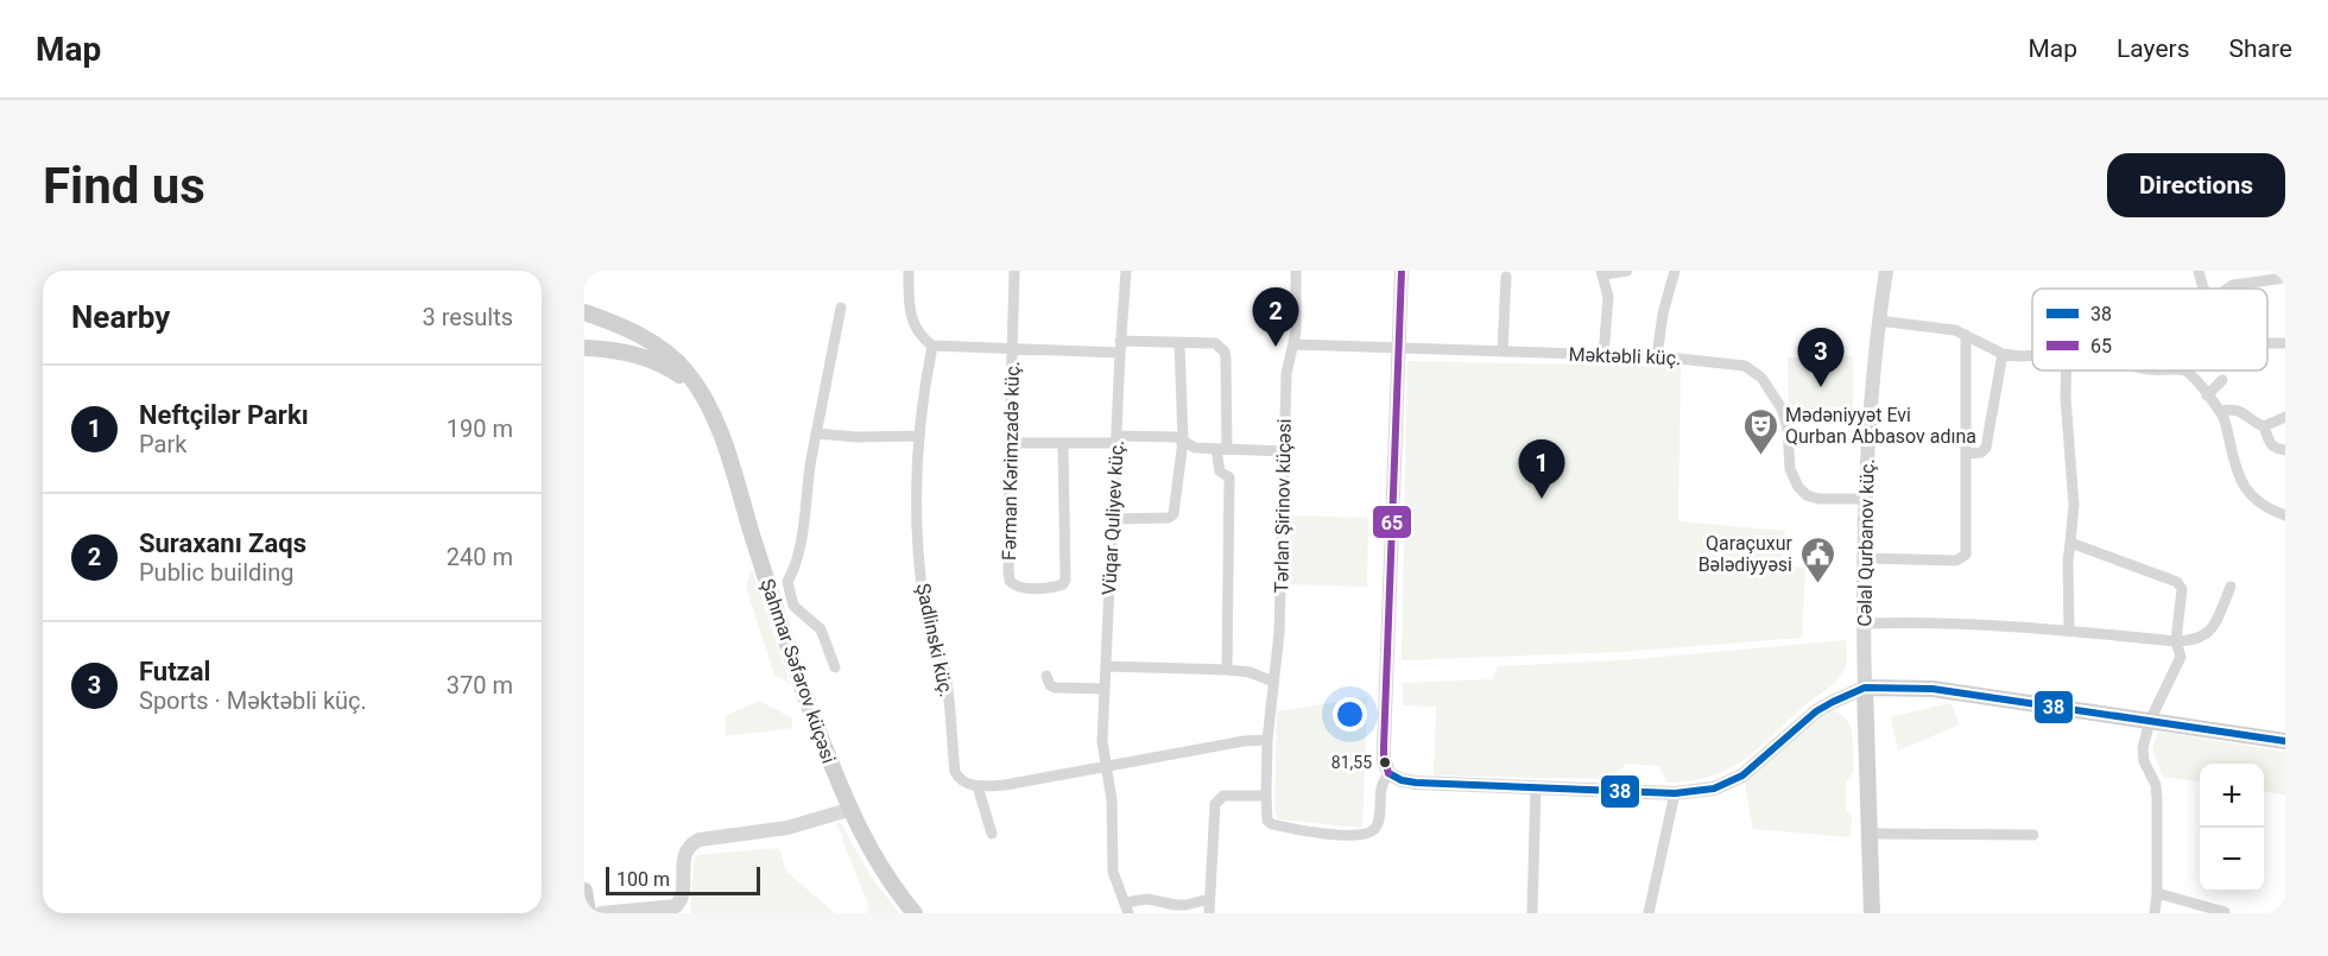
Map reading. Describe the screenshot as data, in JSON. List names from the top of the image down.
{
  "streets": {
    "main road": ["Şahmar Səfərov küçəsi"],
    "street": [
      "Məktəbli küç.",
      "Fərman Kərimzadə küç.",
      "Tərlan Şirinov küçəsi",
      "Vüqar Quliyev küç.",
      "Cəlal Qurbanov küç.",
      "Şadlinski küç."
    ]
  },
  "crossings": [
    ["Məktəbli küç.", "Tərlan Şirinov küçəsi"],
    ["Məktəbli küç.", "Cəlal Qurbanov küç."]
  ],
  "places": {
    "theatre": ["Mədəniyyət Evi Qurban Abbasov adına"],
    "public building": ["Qaraçuxur Bələdiyyəsi"],
    "other": ["81,55"]
  },
  "lines": ["transit line 65", "transit line 38"],
  "legend": ["38", "65"],
  "scale_bar": "100 m",
  "page": {
    "header": "Map",
    "nav": ["Map", "Layers", "Share"],
    "buttons": "Directions",
    "title": "Find us",
    "heading": ["Nearby", "3 results"],
    "pins": ["2", "3", "1"],
    "list": [
      {
        "mark": "1",
        "name": "Neftçilər Parkı",
        "note": "Park",
        "value": "190 m"
      },
      {
        "mark": "2",
        "name": "Suraxanı Zaqs",
        "note": "Public building",
        "value": "240 m"
      },
      {
        "mark": "3",
        "name": "Futzal",
        "note": "Sports · Məktəbli küç.",
        "value": "370 m"
      }
    ],
    "map_buttons": ["+", "−"],
    "scale": "100 m"
  }
}
